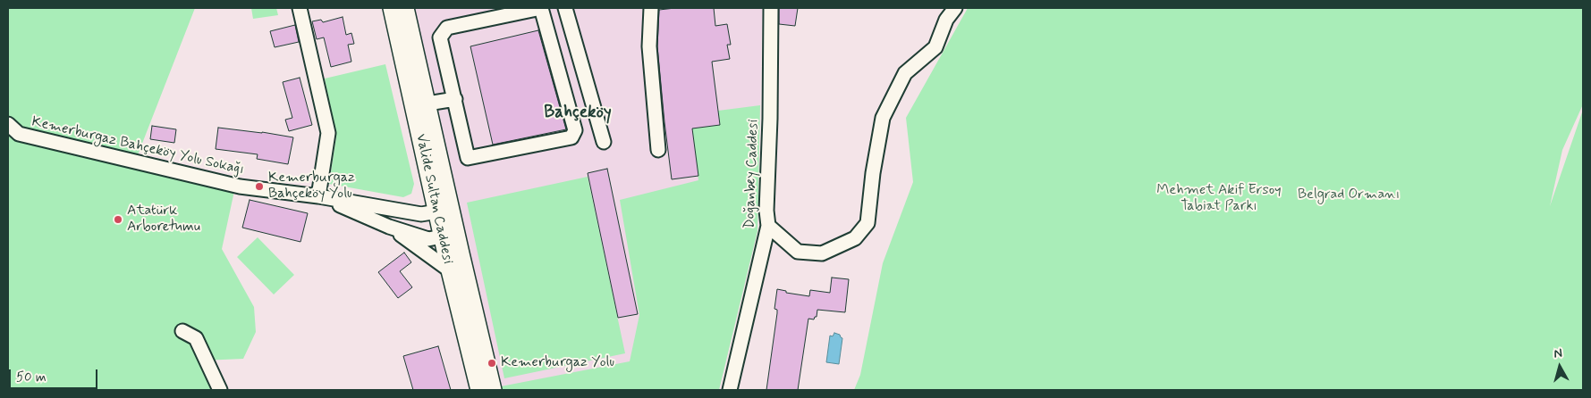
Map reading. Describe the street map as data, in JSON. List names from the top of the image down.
{
  "streets": {
    "main road": ["Valide Sultan Caddesi"],
    "street": ["Kemerburgaz Bahçeköy Yolu Sokağı", "Doğanbey Caddesi"]
  },
  "districts": ["Bahçeköy"],
  "parks": ["Mehmet Akif Ersoy Tabiat Parkı", "Belgrad Ormanı"],
  "places": ["Kemerburgaz Bahçeköy Yolu", "Atatürk Arboretumu", "Kemerburgaz Yolu"],
  "scale_bar": "50 m",
  "north": "top"
}
